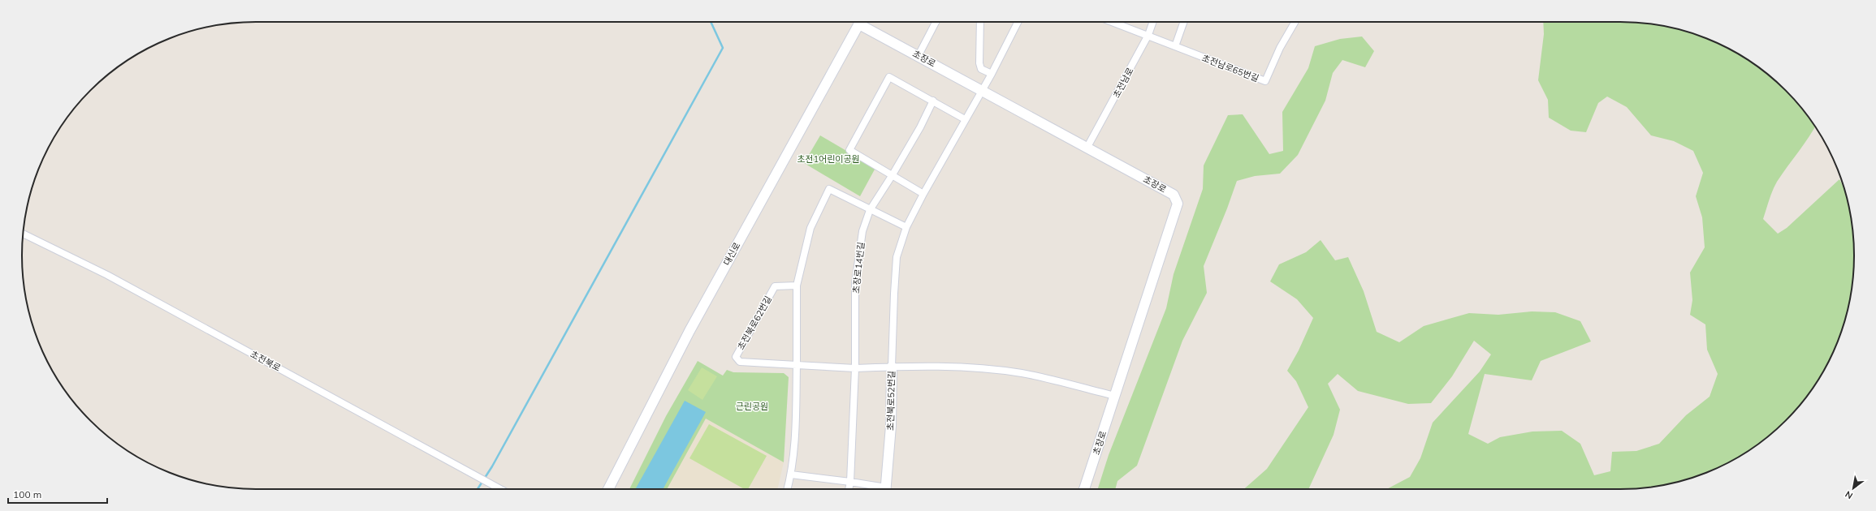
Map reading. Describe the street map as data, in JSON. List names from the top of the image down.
{
  "streets": {
    "street": [
      "초장로",
      "초전남로65번길",
      "초전남로",
      "대신로",
      "초장로14번길",
      "초전북로62번길",
      "초전북로",
      "초전북로52번길"
    ]
  },
  "crossings": [
    ["초장로", "초전남로"],
    ["초전남로65번길", "초전남로"],
    ["초장로14번길", "초전북로52번길"],
    ["초전북로62번길", "초전북로52번길"]
  ],
  "parks": ["초전1어린이공원", "근린공원"],
  "scale_bar": "100 m",
  "north": "bottom left"
}
